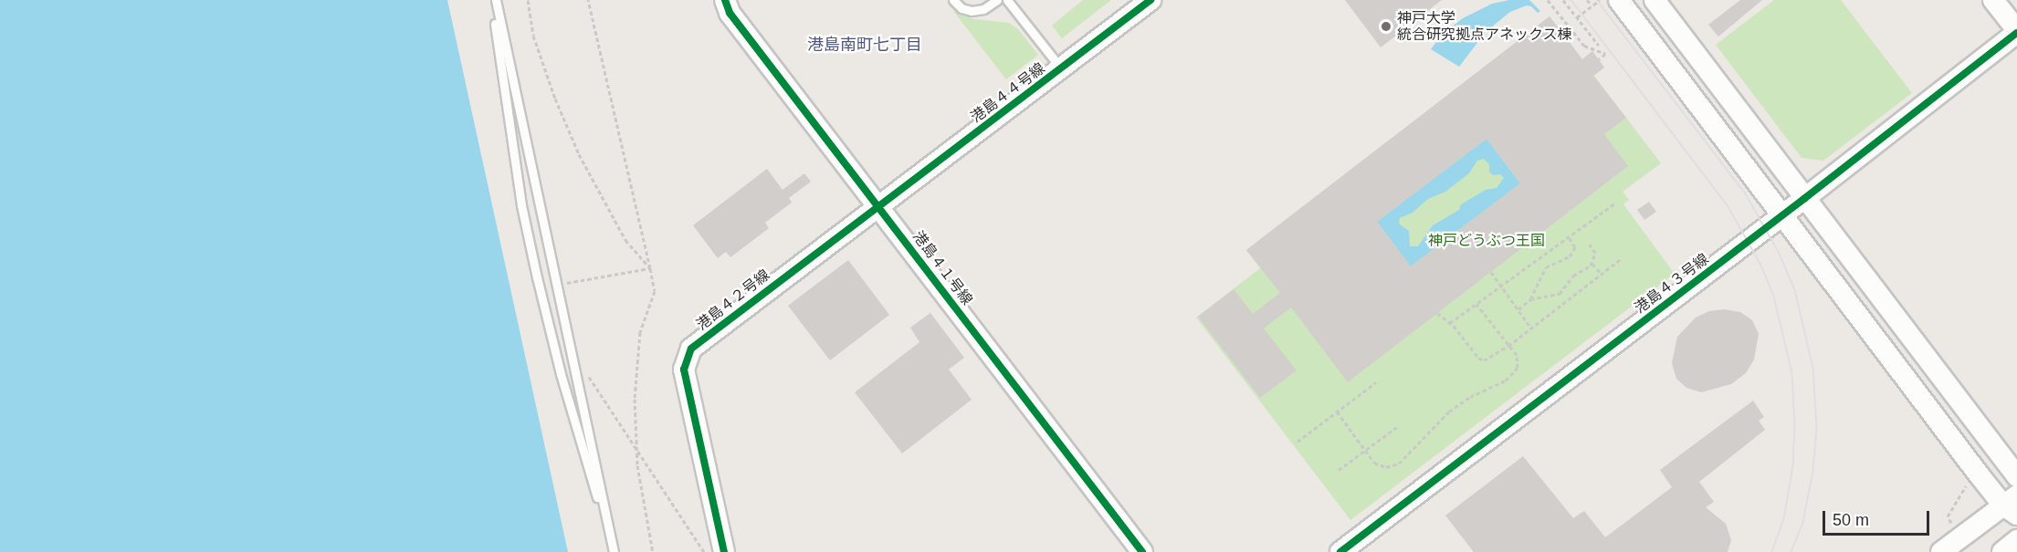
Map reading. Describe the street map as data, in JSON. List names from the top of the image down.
{
  "streets": {
    "street": [
      "港島４４号線",
      "港島４１号線",
      "港島４３号線",
      "港島４２号線"
    ]
  },
  "crossings": [
    ["港島４４号線", "港島４１号線"],
    ["港島４４号線", "港島４２号線"],
    ["港島４１号線", "港島４２号線"]
  ],
  "districts": ["港島南町七丁目"],
  "parks": ["神戸どうぶつ王国"],
  "places": ["神戸大学 統合研究拠点アネックス棟"],
  "scale_bar": "50 m"
}
